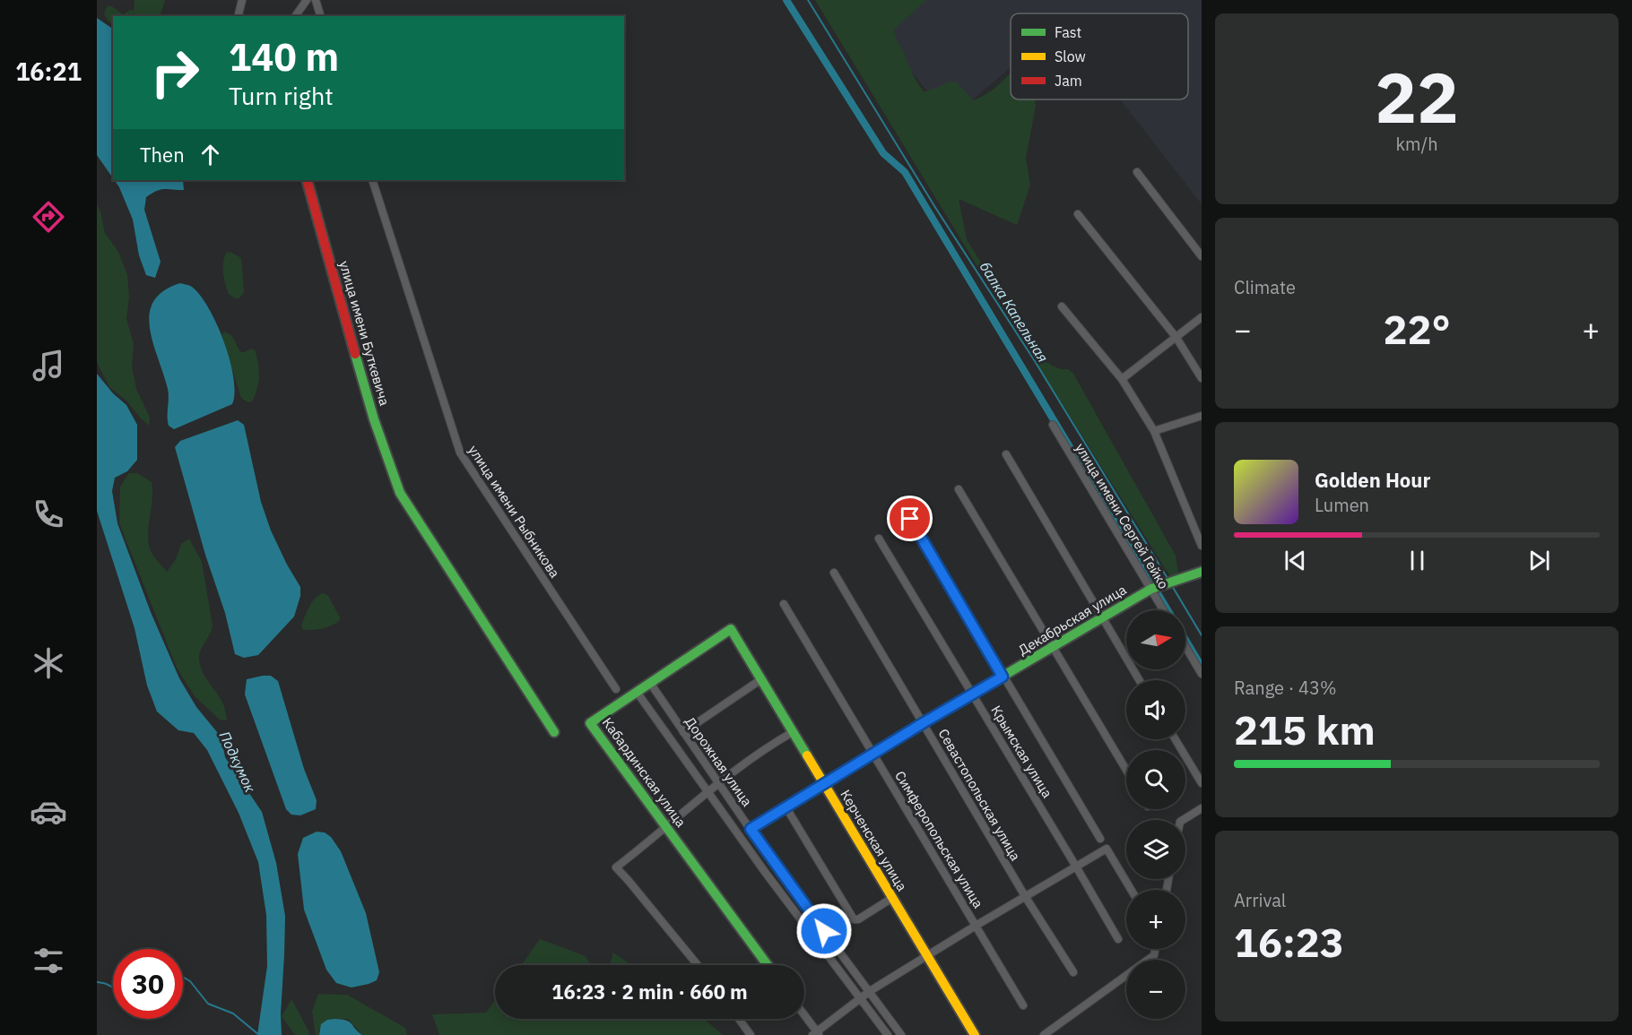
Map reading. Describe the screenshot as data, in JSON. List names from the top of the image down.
{
  "streets": {
    "street": [
      "улица имени Буткевича",
      "улица имени Рыбникова",
      "улица имени Сергей Гейко",
      "Декабрьская улица",
      "Крымская улица",
      "Дорожная улица",
      "Кабардинская улица",
      "Севастопольская улица",
      "Симферопольская улица",
      "Керченская улица"
    ]
  },
  "crossings": [
    ["улица имени Сергей Гейко", "Декабрьская улица"],
    ["Декабрьская улица", "Крымская улица"],
    ["Декабрьская улица", "Дорожная улица"],
    ["Декабрьская улица", "Севастопольская улица"],
    ["Декабрьская улица", "Симферопольская улица"],
    ["Декабрьская улица", "Керченская улица"],
    ["Дорожная улица", "Кабардинская улица"],
    ["Кабардинская улица", "Керченская улица"]
  ],
  "water": ["балка Капельная", "Подкумок"],
  "legend": ["Fast", "Slow", "Jam"],
  "north": "right",
  "page": {
    "tabs": "16:21",
    "tile": [
      ["22", "km/h"],
      "Climate",
      ["Range · 43%", "215 km"],
      ["Arrival", "16:23"]
    ],
    "turn": ["140 m", "Turn right"],
    "then": "Then",
    "heat": ["−", "22°", "+"],
    "song": ["Golden Hour", "Lumen"],
    "map_buttons": ["+", "−"],
    "limit": "30",
    "trip": "16:23 · 2 min · 660 m"
  }
}
